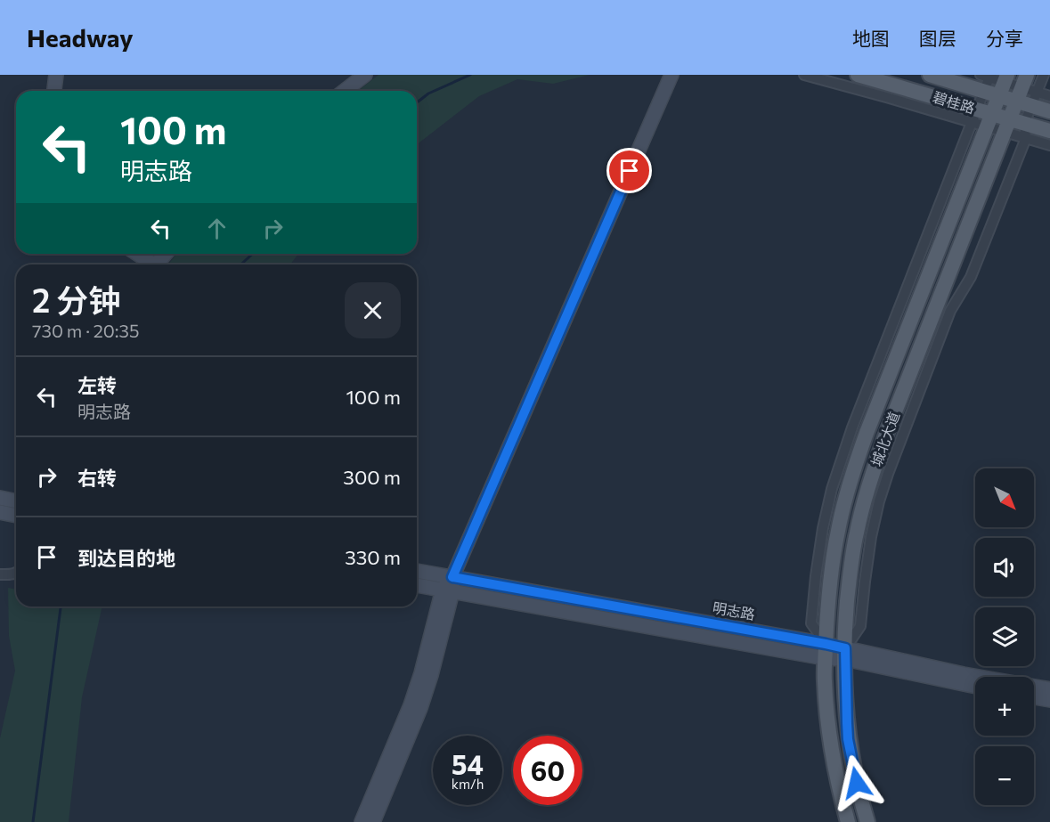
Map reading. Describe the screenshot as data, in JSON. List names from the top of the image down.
{
  "streets": {
    "main road": ["碧桂路", "城北大道", "明志路"]
  },
  "crossings": [
    ["碧桂路", "城北大道"],
    ["城北大道", "明志路"]
  ],
  "north": "bottom right",
  "page": {
    "header": "Headway",
    "nav": ["地图", "图层", "分享"],
    "turn": ["100 m", "明志路"],
    "heading": ["2 分钟", "730 m · 20:35"],
    "list": [
      {
        "name": "左转",
        "note": "明志路",
        "value": "100 m"
      },
      {
        "name": "右转",
        "value": "300 m"
      },
      {
        "name": "到达目的地",
        "value": "330 m"
      }
    ],
    "map_buttons": ["+", "−"],
    "speed": "54 km/h",
    "limit": "60"
  }
}
